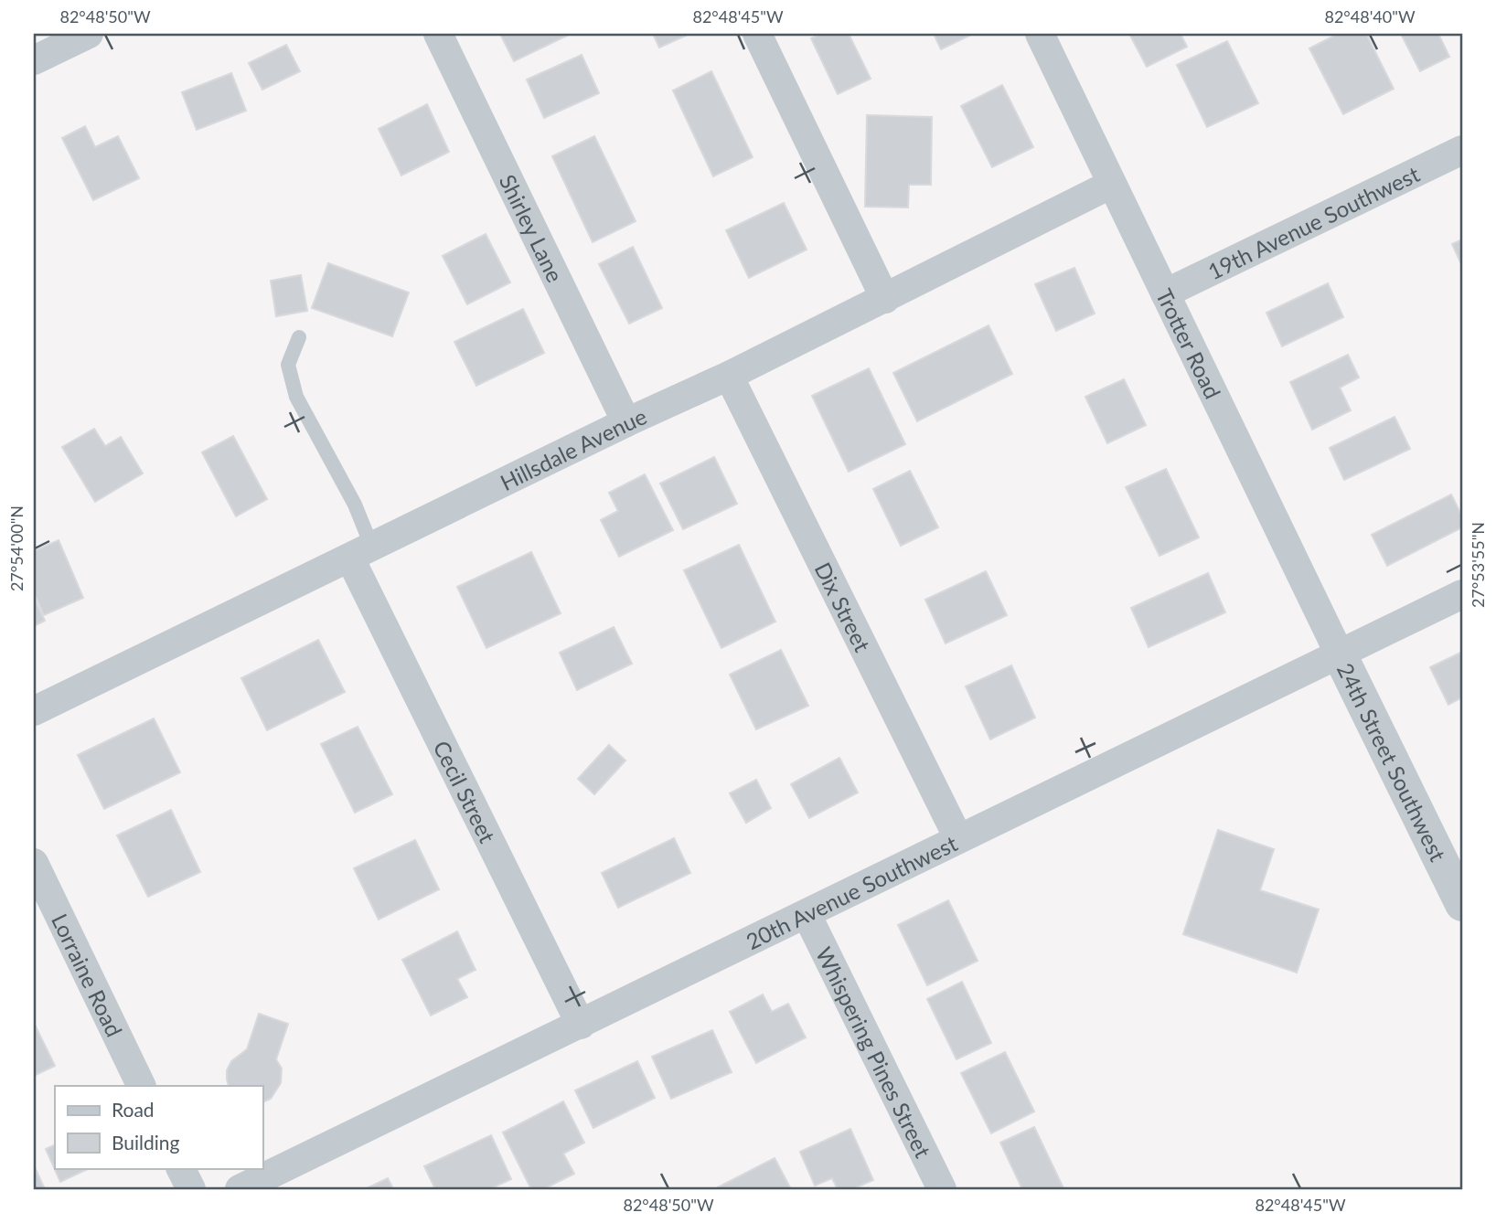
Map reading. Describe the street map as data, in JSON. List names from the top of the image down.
{
  "streets": {
    "street": [
      "19th Avenue Southwest",
      "Shirley Lane",
      "Trotter Road",
      "Hillsdale Avenue",
      "Dix Street",
      "24th Street Southwest",
      "Cecil Street",
      "20th Avenue Southwest",
      "Lorraine Road",
      "Whispering Pines Street"
    ]
  },
  "crossings": [
    ["19th Avenue Southwest", "Trotter Road"],
    ["Shirley Lane", "Hillsdale Avenue"],
    ["Trotter Road", "Hillsdale Avenue"],
    ["Trotter Road", "24th Street Southwest"],
    ["Trotter Road", "20th Avenue Southwest"],
    ["Hillsdale Avenue", "Dix Street"],
    ["Hillsdale Avenue", "Cecil Street"],
    ["Dix Street", "20th Avenue Southwest"],
    ["24th Street Southwest", "20th Avenue Southwest"],
    ["Cecil Street", "20th Avenue Southwest"],
    ["20th Avenue Southwest", "Whispering Pines Street"]
  ],
  "legend": ["Road", "Building"],
  "coordinates": [
    "82°48'50\"W",
    "82°48'45\"W",
    "82°48'40\"W",
    "27°54'00\"N",
    "27°53'55\"N"
  ]
}
